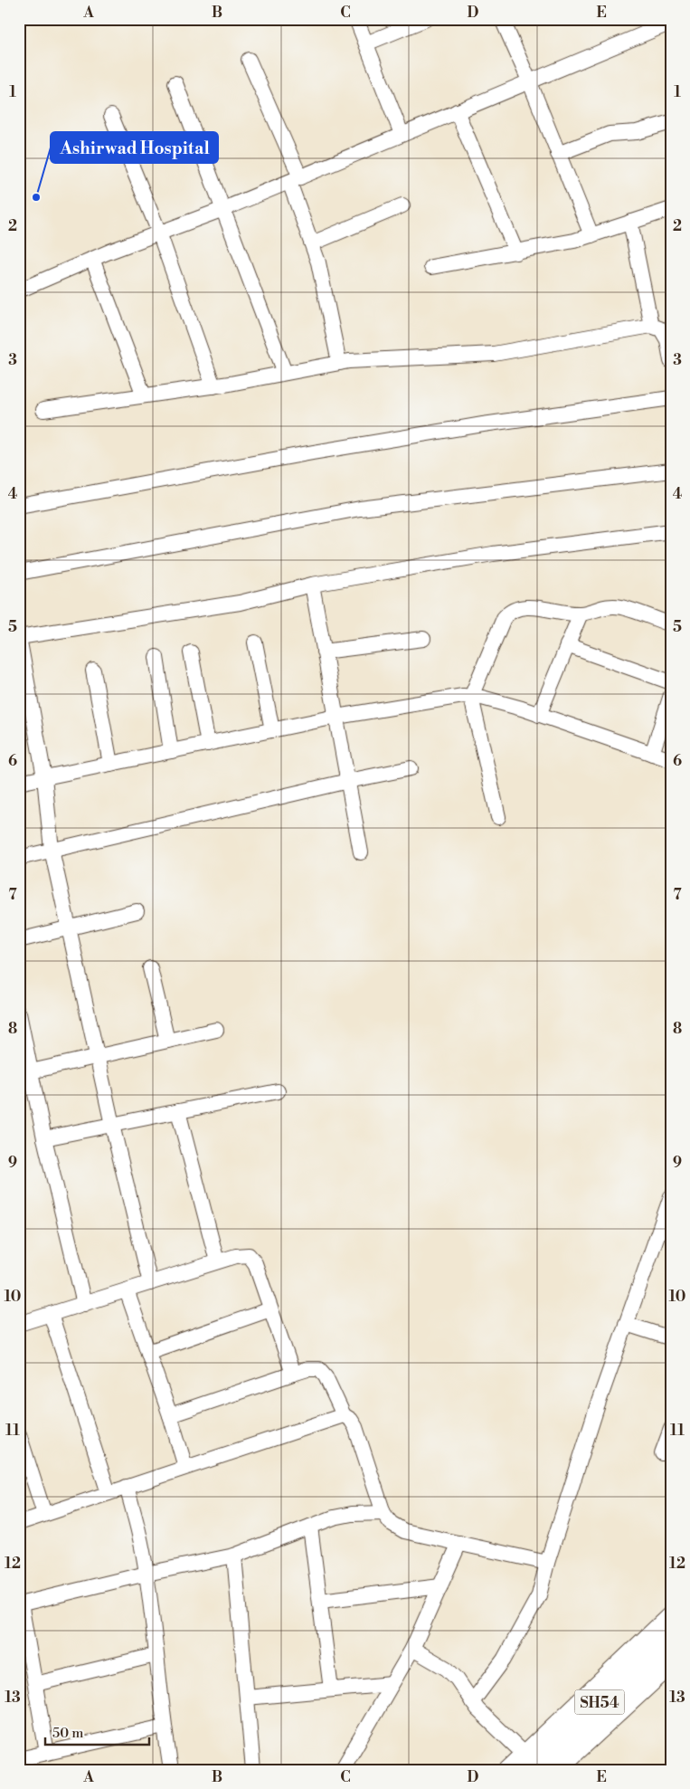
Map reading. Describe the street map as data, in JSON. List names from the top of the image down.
{
  "streets": {
    "main road": ["SH54"]
  },
  "places": ["Ashirwad Hospital"],
  "scale_bar": "50 m",
  "grid": {
    "columns": [
      "A",
      "B",
      "C",
      "D",
      "E"
    ],
    "rows": [
      "1",
      "2",
      "3",
      "4",
      "5",
      "6",
      "7",
      "8",
      "9",
      "10",
      "11",
      "12",
      "13"
    ]
  }
}
